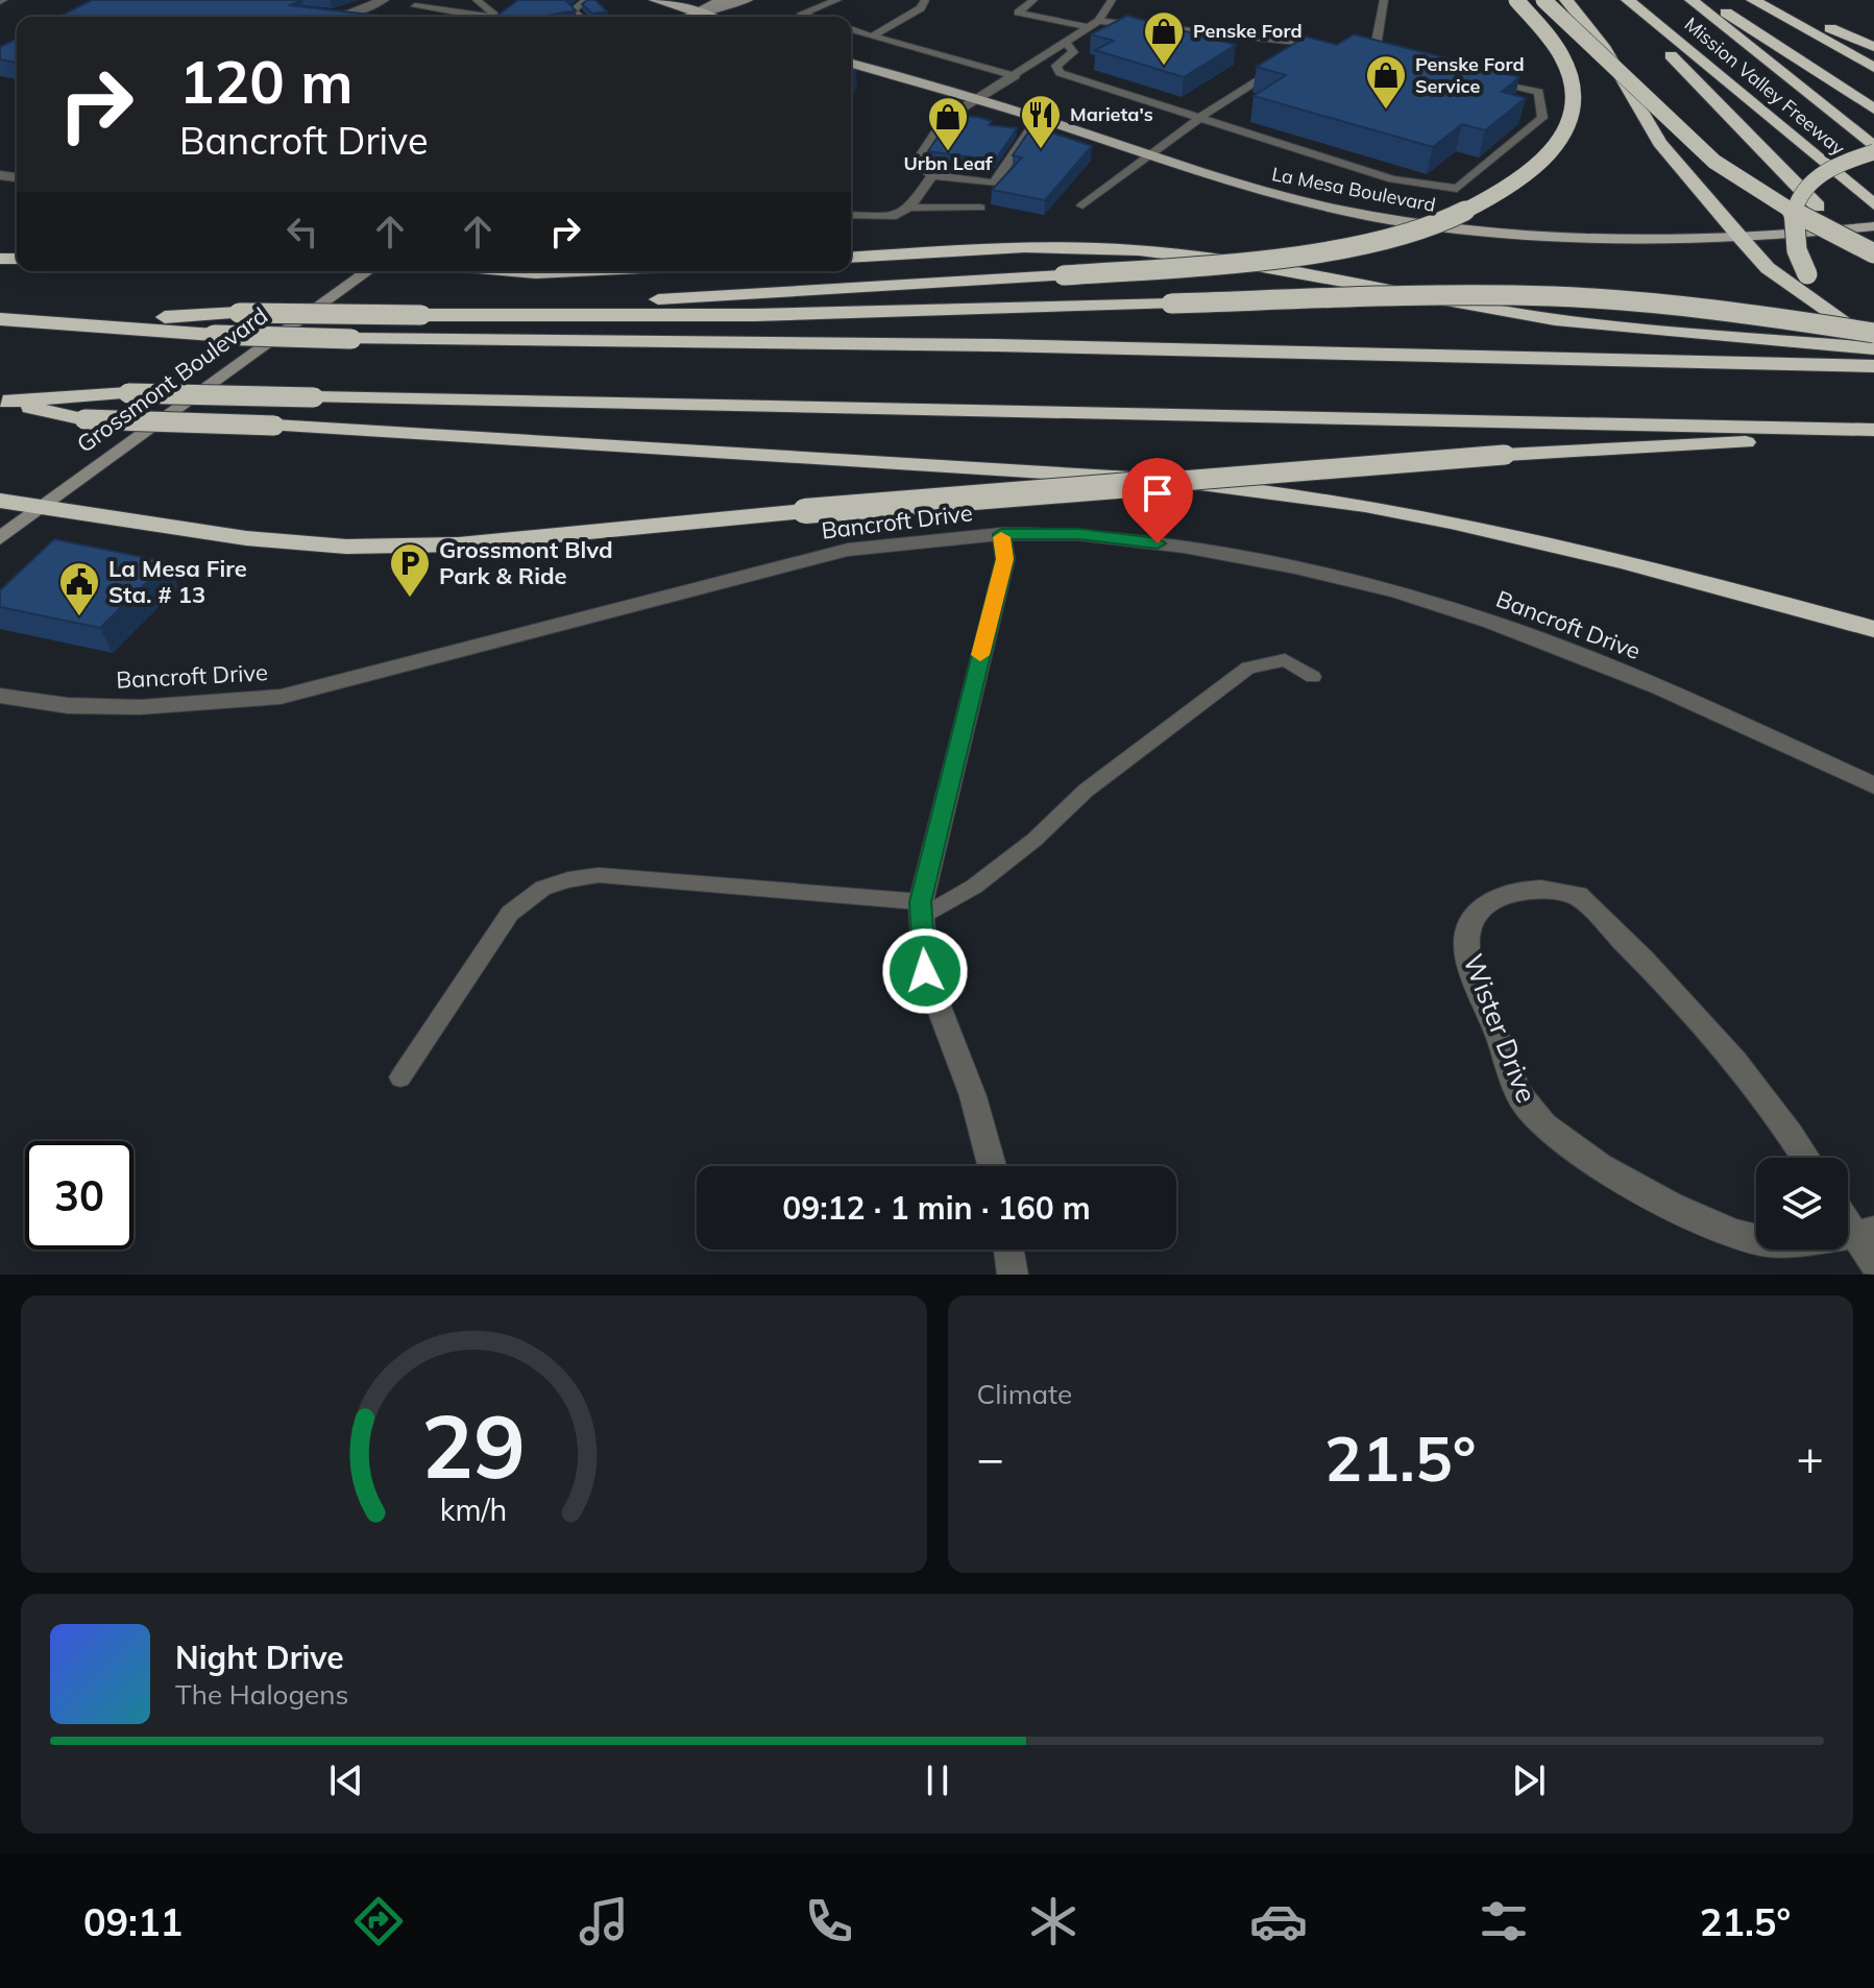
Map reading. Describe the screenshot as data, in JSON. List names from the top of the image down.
{
  "streets": {
    "highway": ["Mission Valley Freeway"],
    "main road": ["La Mesa Boulevard", "Grossmont Boulevard"],
    "street": ["Bancroft Drive", "Wister Drive"]
  },
  "places": {
    "shop": ["Penske Ford", "Penske Ford Service", "Urbn Leaf"],
    "restaurant": ["Marieta's"],
    "parking": ["Grossmont Blvd Park & Ride"],
    "public building": ["La Mesa Fire Sta. # 13"]
  },
  "page": {
    "turn": ["120 m", "Bancroft Drive"],
    "limit": "30",
    "trip": "09:12 · 1 min · 160 m",
    "tile": "Climate",
    "heat": ["−", "21.5°", "+"],
    "song": ["Night Drive", "The Halogens"],
    "tabs": ["09:11", "21.5°"],
    "gauge": ["29", "km/h"]
  }
}
